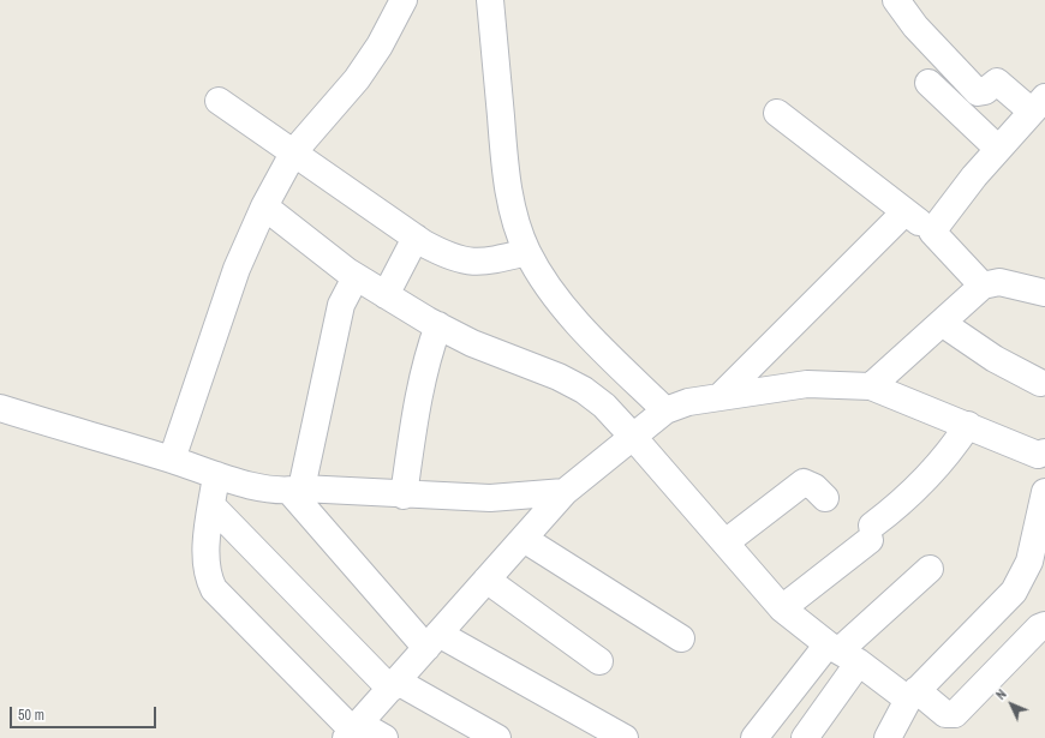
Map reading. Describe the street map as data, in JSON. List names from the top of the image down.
{
  "scale_bar": "50 m",
  "north": "top left"
}
